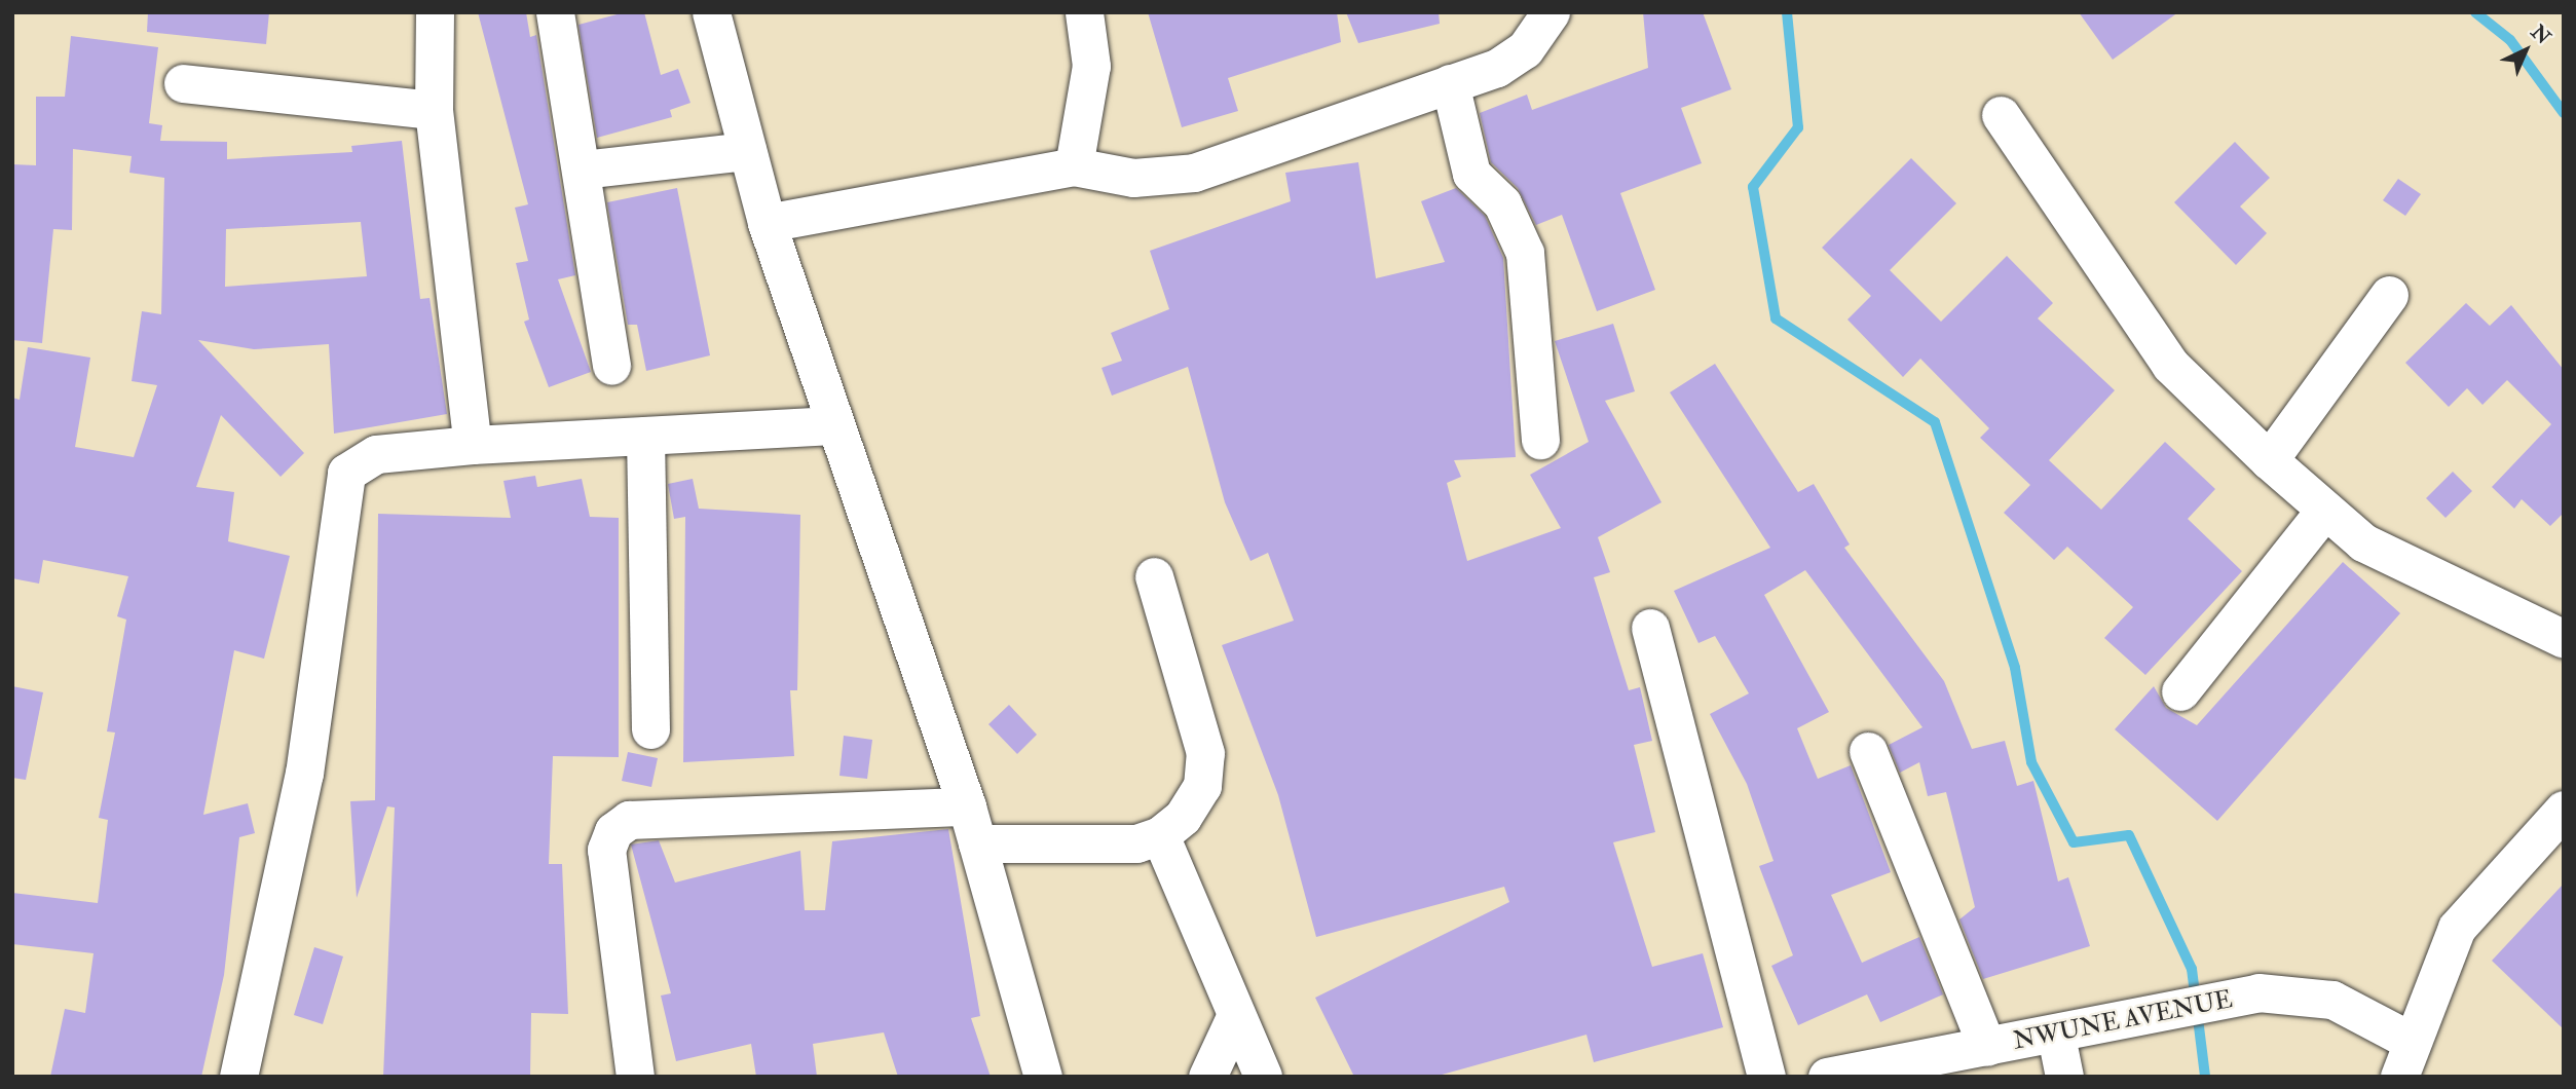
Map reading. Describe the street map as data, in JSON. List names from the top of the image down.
{
  "streets": {
    "street": ["NWUNE AVENUE"]
  },
  "north": "top right"
}
